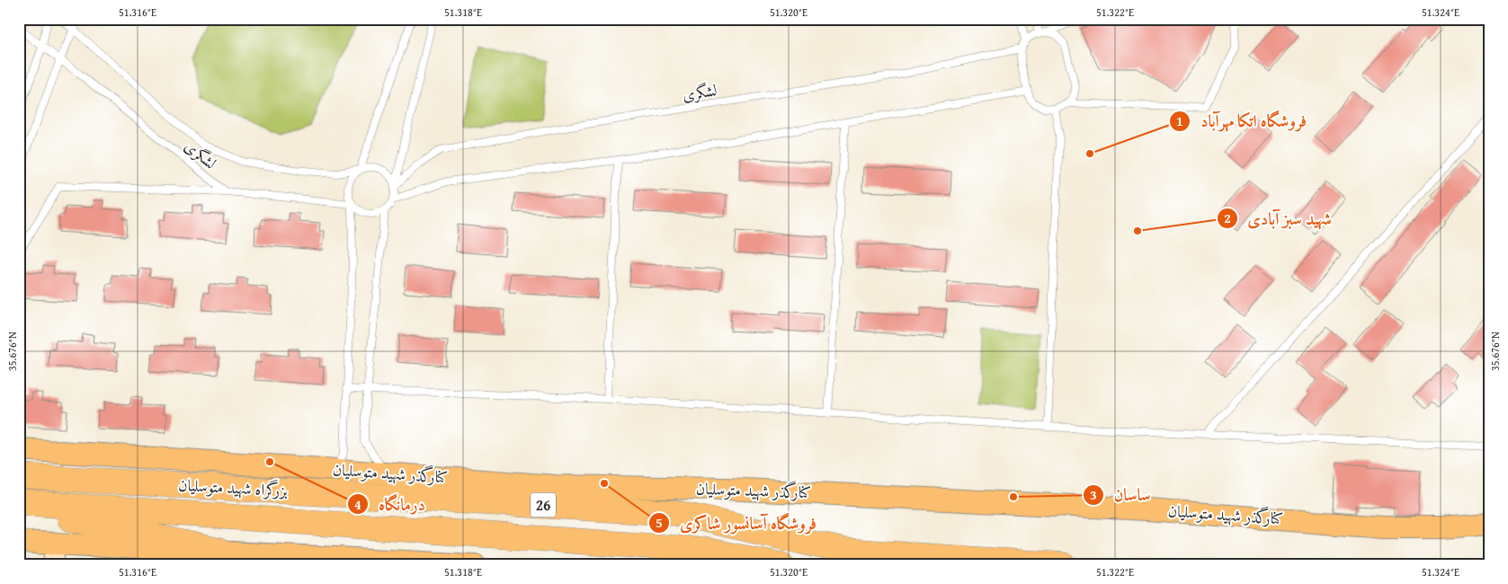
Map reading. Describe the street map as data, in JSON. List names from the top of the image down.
{
  "streets": {
    "highway": ["بزرگراه شهید متوسلیان", "26"],
    "main road": ["کنارگذر شهید متوسلیان"],
    "lane": ["لشگری"]
  },
  "places": [
    "فروشگاه اتکا مهرآباد",
    "شهید سبز آبادی",
    "درمانگاه",
    "فروشگاه آسانسور شاکری",
    "ساسان"
  ],
  "coordinates": [
    "51.316°E",
    "51.318°E",
    "51.320°E",
    "51.322°E",
    "51.324°E",
    "35.676°N"
  ]
}
